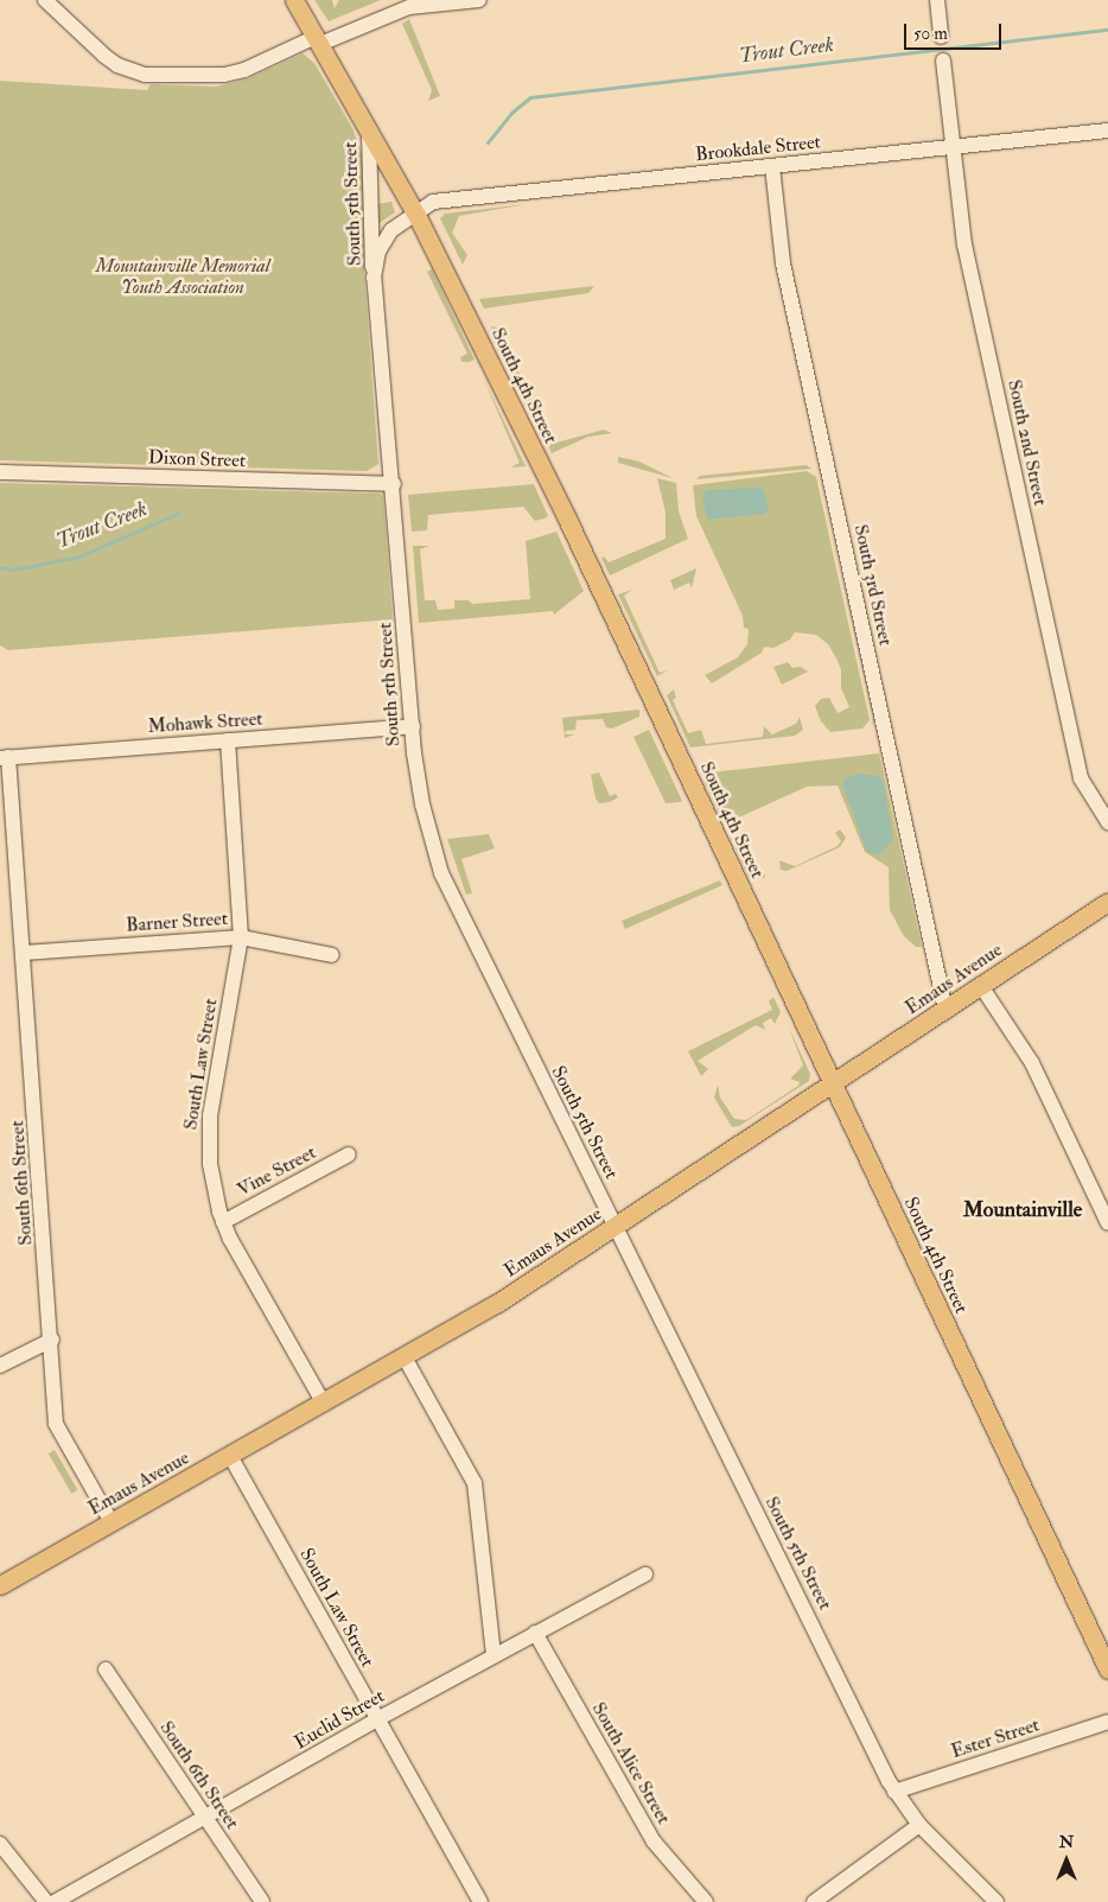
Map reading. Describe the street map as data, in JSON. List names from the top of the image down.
{
  "streets": {
    "main road": ["South 4th Street", "Emaus Avenue"],
    "street": [
      "Brookdale Street",
      "South 5th Street",
      "South 2nd Street",
      "Dixon Street",
      "South 3rd Street",
      "Mohawk Street",
      "Barner Street",
      "South Law Street",
      "Vine Street",
      "South 6th Street",
      "Euclid Street",
      "Ester Street",
      "South Alice Street"
    ]
  },
  "crossings": [
    ["Brookdale Street", "South 5th Street"],
    ["Brookdale Street", "South 4th Street"],
    ["Brookdale Street", "South 2nd Street"],
    ["Brookdale Street", "South 3rd Street"],
    ["South 5th Street", "South 4th Street"],
    ["South 5th Street", "Dixon Street"],
    ["South 5th Street", "Mohawk Street"],
    ["South 5th Street", "Emaus Avenue"],
    ["South 5th Street", "Ester Street"],
    ["South 4th Street", "Emaus Avenue"],
    ["South 3rd Street", "Emaus Avenue"],
    ["Mohawk Street", "South Law Street"],
    ["Mohawk Street", "South 6th Street"],
    ["Barner Street", "South Law Street"],
    ["Barner Street", "South 6th Street"],
    ["Emaus Avenue", "South Law Street"],
    ["Emaus Avenue", "South 6th Street"],
    ["South Law Street", "Vine Street"],
    ["South Law Street", "Euclid Street"],
    ["South 6th Street", "Euclid Street"],
    ["Euclid Street", "South Alice Street"]
  ],
  "districts": ["Mountainville"],
  "water": ["Trout Creek"],
  "parks": ["Mountainville Memorial Youth Association"],
  "scale_bar": "50 m",
  "north": "top"
}
